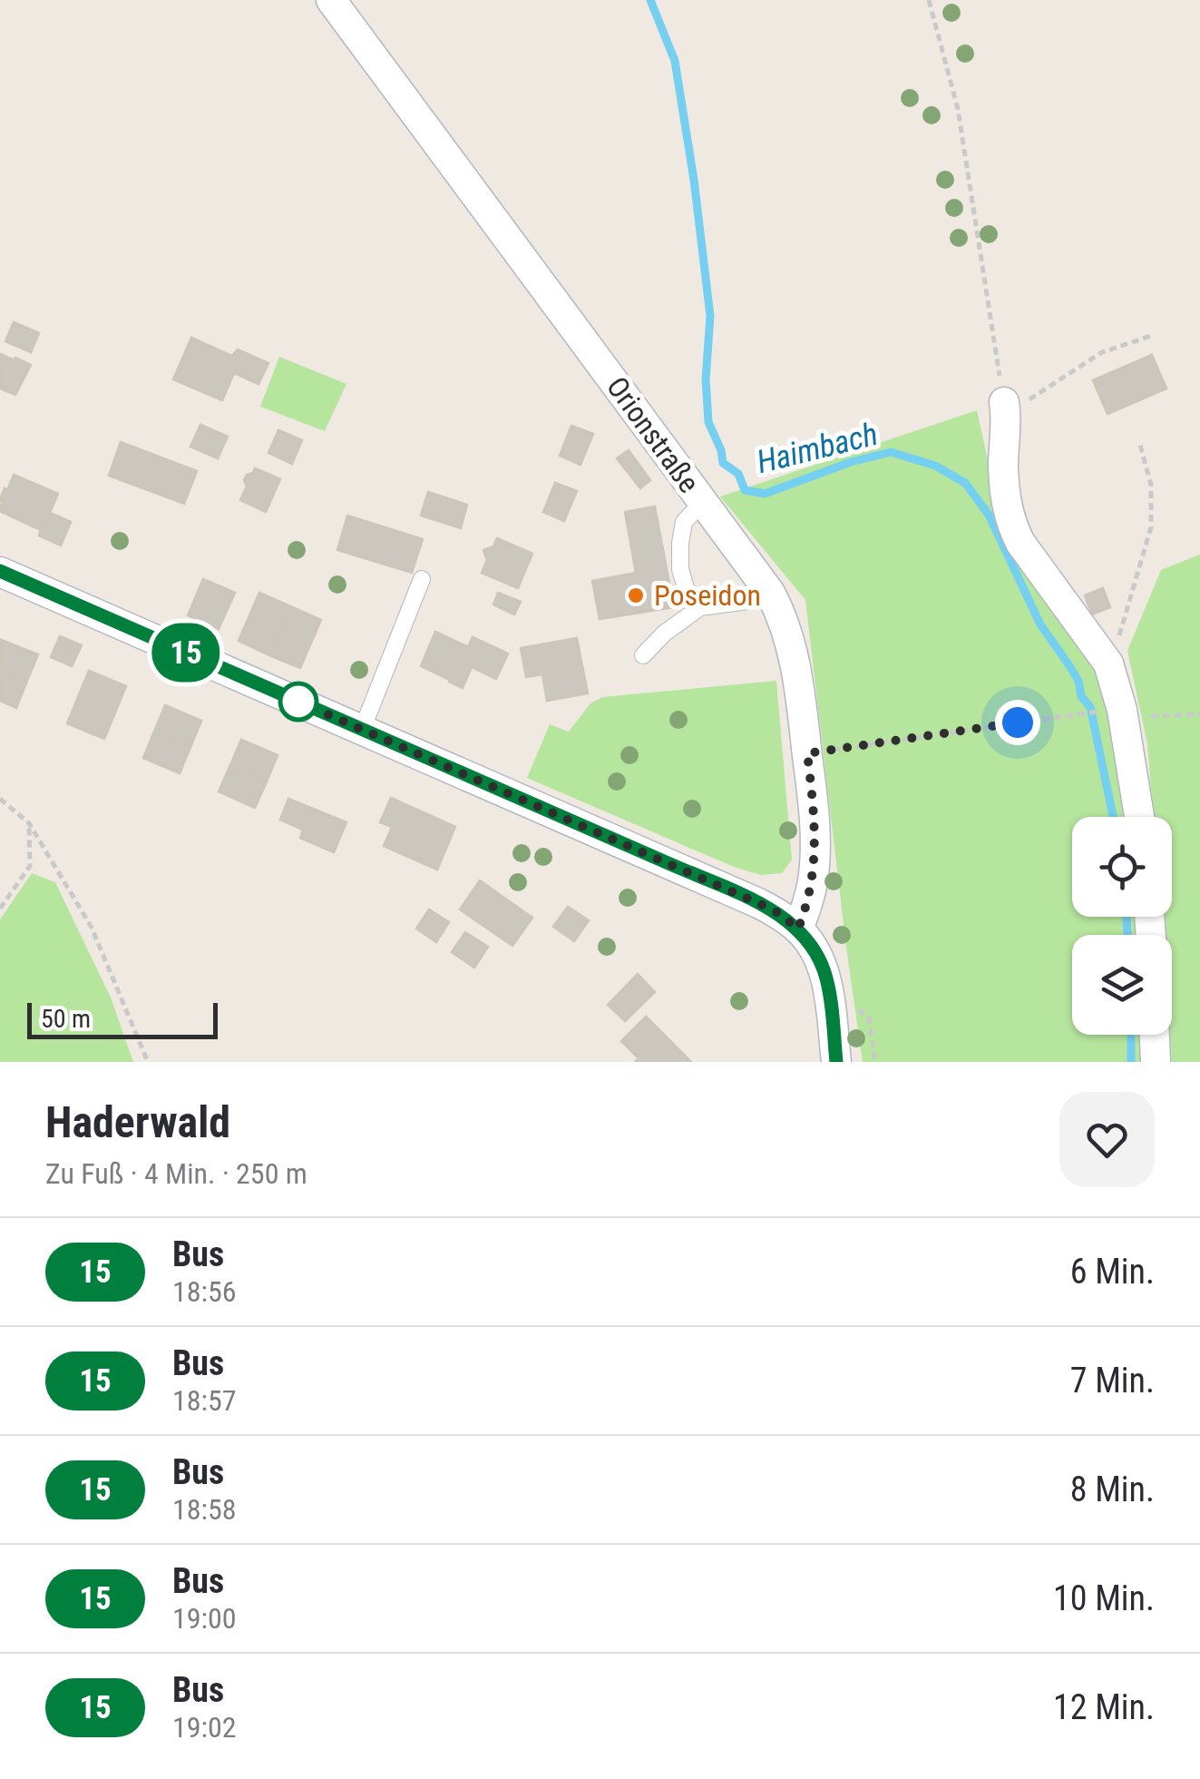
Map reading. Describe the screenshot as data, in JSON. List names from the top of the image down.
{
  "streets": {
    "street": ["Orionstraße"]
  },
  "water": ["Haimbach"],
  "places": ["Poseidon"],
  "lines": ["bus line 15"],
  "scale_bar": "50 m",
  "page": {
    "on_map": "15",
    "scale": "50 m",
    "heading": ["Haderwald", "Zu Fuß · 4 Min. · 250 m"],
    "list": [
      {
        "mark": "15",
        "name": "Bus",
        "note": "18:56",
        "value": "6 Min."
      },
      {
        "mark": "15",
        "name": "Bus",
        "note": "18:57",
        "value": "7 Min."
      },
      {
        "mark": "15",
        "name": "Bus",
        "note": "18:58",
        "value": "8 Min."
      },
      {
        "mark": "15",
        "name": "Bus",
        "note": "19:00",
        "value": "10 Min."
      },
      {
        "mark": "15",
        "name": "Bus",
        "note": "19:02",
        "value": "12 Min."
      }
    ]
  }
}
